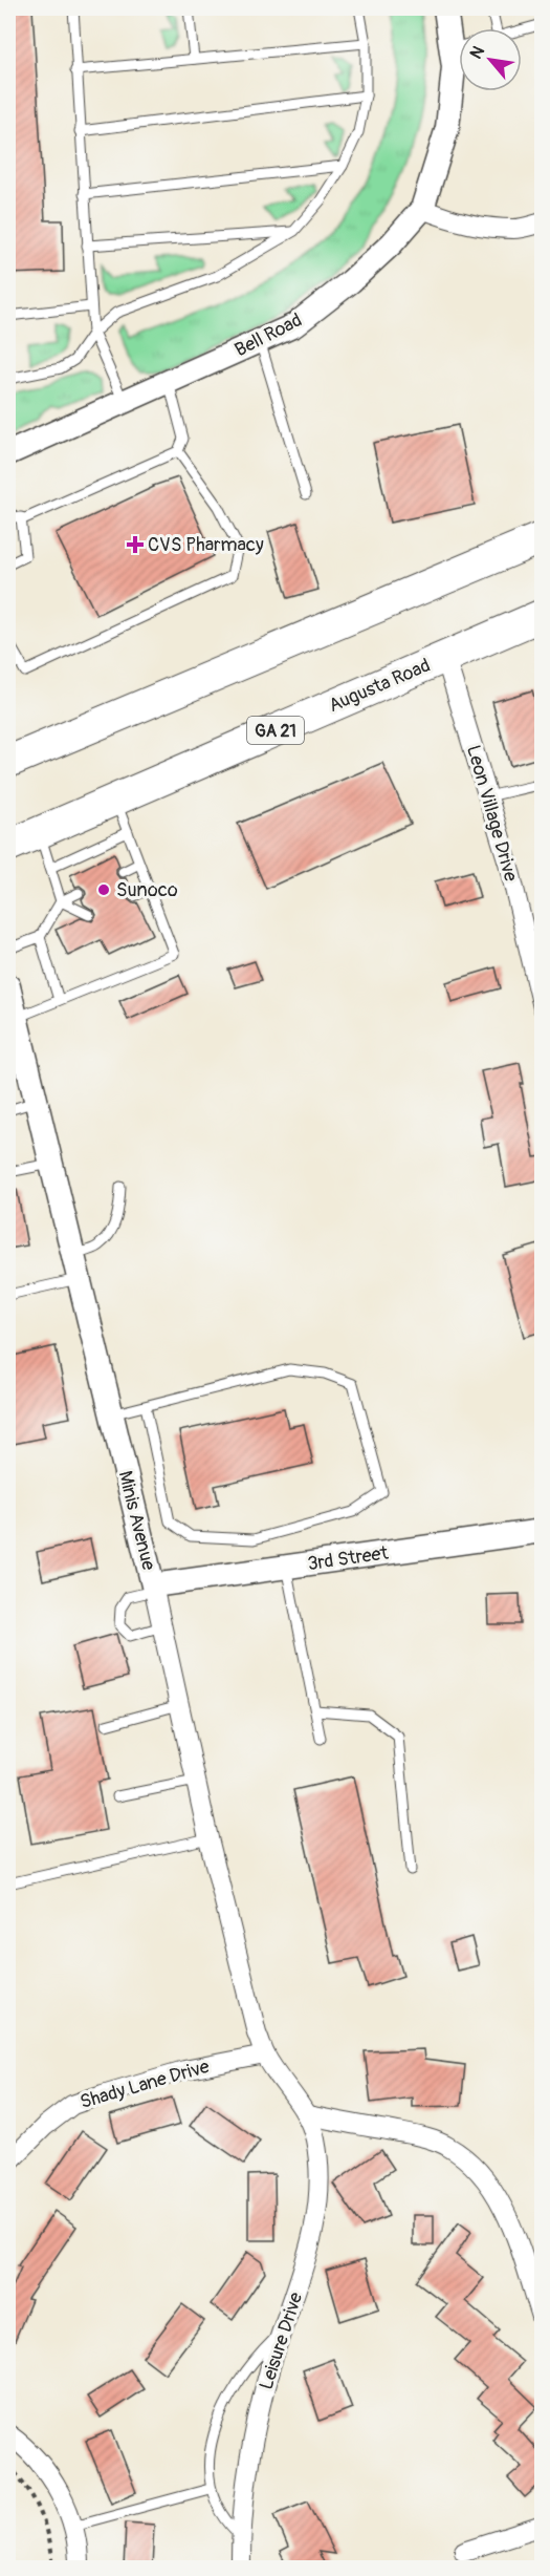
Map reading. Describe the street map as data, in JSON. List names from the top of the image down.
{
  "streets": {
    "highway": ["Augusta Road", "GA 21"],
    "street": [
      "Bell Road",
      "Leon Village Drive",
      "Minis Avenue",
      "3rd Street",
      "Shady Lane Drive",
      "Leisure Drive"
    ]
  },
  "crossings": [
    ["Augusta Road", "Leon Village Drive"],
    ["Minis Avenue", "3rd Street"],
    ["Minis Avenue", "Shady Lane Drive"],
    ["Minis Avenue", "Leisure Drive"],
    ["Shady Lane Drive", "Leisure Drive"]
  ],
  "places": {
    "health": ["CVS Pharmacy"],
    "other": ["Sunoco"]
  },
  "north": "top left"
}
